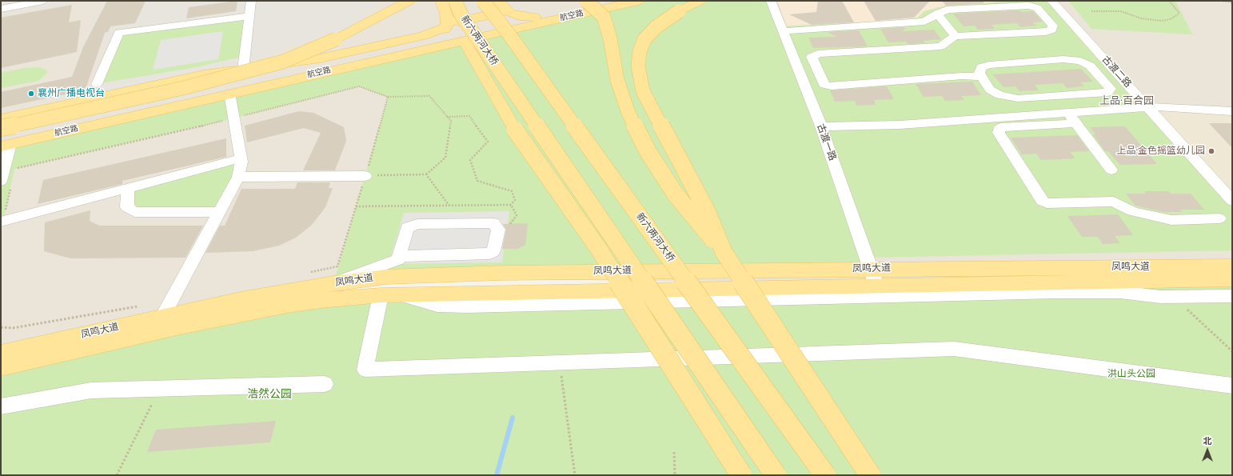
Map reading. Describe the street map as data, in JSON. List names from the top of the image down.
{
  "streets": {
    "main road": ["航空路", "新六两河大桥", "凤鸣大道"],
    "street": ["古渡二路", "古渡一路"]
  },
  "crossings": [
    ["古渡一路", "凤鸣大道"]
  ],
  "districts": ["上品·百合园"],
  "parks": ["洪山头公园", "浩然公园"],
  "places": ["襄州广播电视台", "上品·金色摇篮幼儿园"],
  "north": "top"
}
